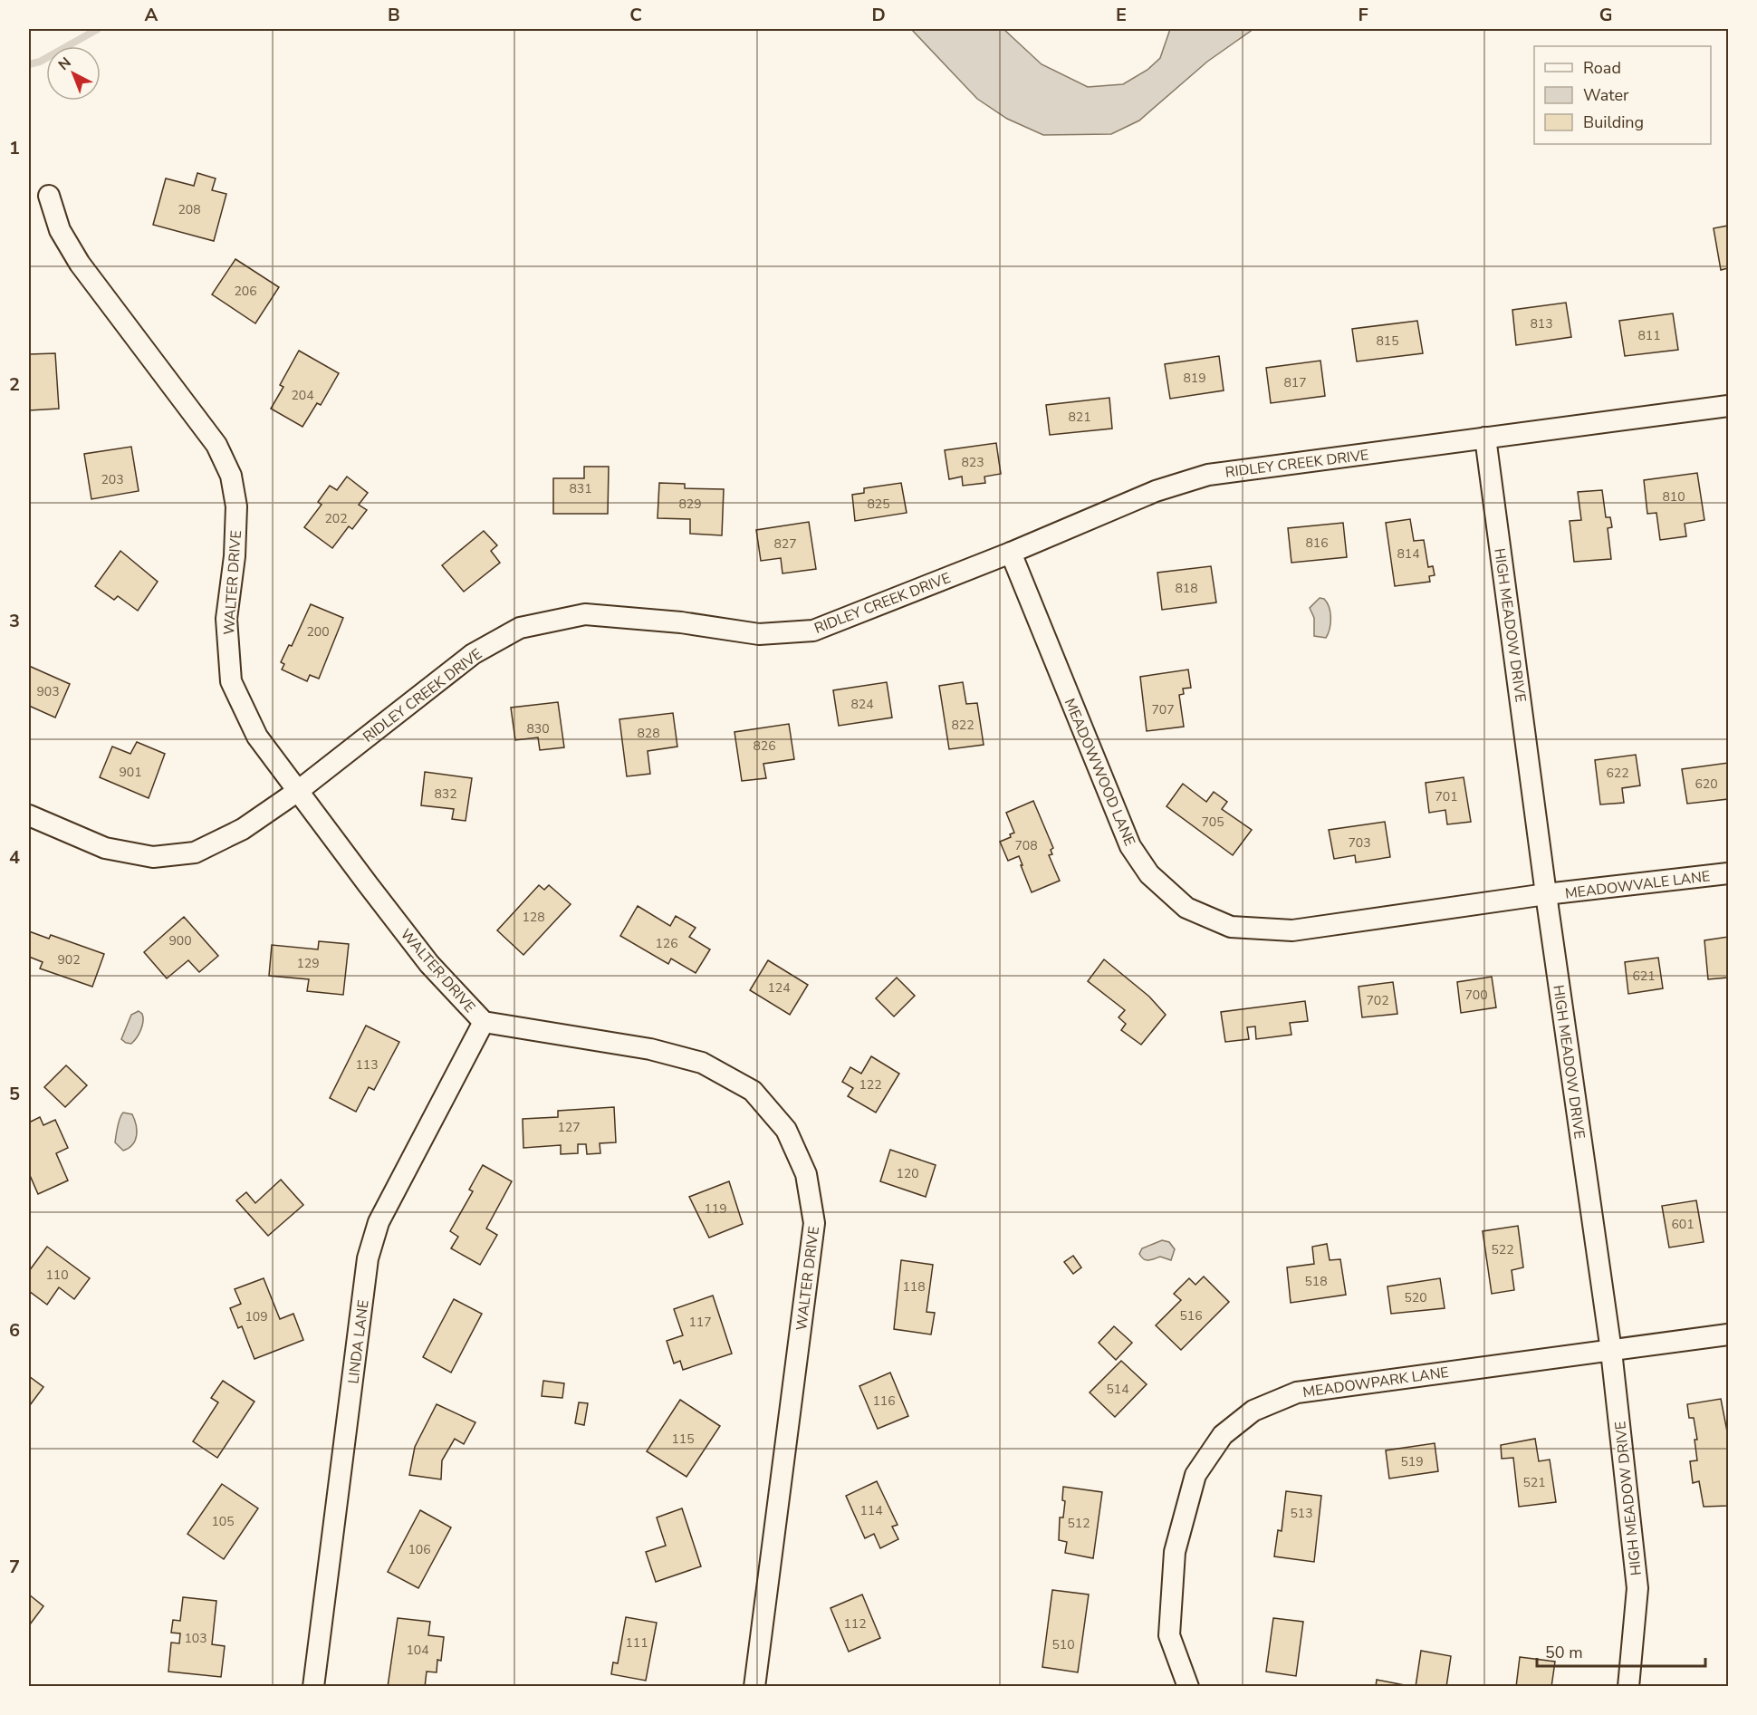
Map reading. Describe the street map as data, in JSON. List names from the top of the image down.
{
  "streets": {
    "street": [
      "RIDLEY CREEK DRIVE",
      "WALTER DRIVE",
      "HIGH MEADOW DRIVE",
      "MEADOWWOOD LANE",
      "MEADOWVALE LANE",
      "LINDA LANE",
      "MEADOWPARK LANE"
    ]
  },
  "crossings": [
    ["RIDLEY CREEK DRIVE", "WALTER DRIVE"],
    ["RIDLEY CREEK DRIVE", "HIGH MEADOW DRIVE"],
    ["RIDLEY CREEK DRIVE", "MEADOWWOOD LANE"],
    ["WALTER DRIVE", "LINDA LANE"],
    ["HIGH MEADOW DRIVE", "MEADOWWOOD LANE"],
    ["HIGH MEADOW DRIVE", "MEADOWVALE LANE"],
    ["HIGH MEADOW DRIVE", "MEADOWPARK LANE"],
    ["MEADOWWOOD LANE", "MEADOWVALE LANE"]
  ],
  "house_numbers": [
    "208",
    "206",
    "813",
    "811",
    "815",
    "819",
    "817",
    "204",
    "821",
    "823",
    "203",
    "831",
    "810",
    "829",
    "825",
    "202",
    "816",
    "827",
    "814",
    "818",
    "200",
    "903",
    "824",
    "707",
    "822",
    "830",
    "828",
    "826",
    "901",
    "622",
    "620",
    "832",
    "701",
    "705",
    "703",
    "708",
    "128",
    "900",
    "126",
    "902",
    "129",
    "621",
    "124",
    "700",
    "702",
    "113",
    "122",
    "127",
    "120",
    "119",
    "601",
    "522",
    "110",
    "518",
    "118",
    "520",
    "516",
    "109",
    "117",
    "514",
    "116",
    "115",
    "519",
    "521",
    "114",
    "513",
    "105",
    "512",
    "106",
    "112",
    "103",
    "111",
    "510",
    "104"
  ],
  "legend": ["Road", "Water", "Building"],
  "scale_bar": "50 m",
  "north": "top left",
  "grid": {
    "columns": [
      "A",
      "B",
      "C",
      "D",
      "E",
      "F",
      "G"
    ],
    "rows": [
      "1",
      "2",
      "3",
      "4",
      "5",
      "6",
      "7"
    ]
  }
}
